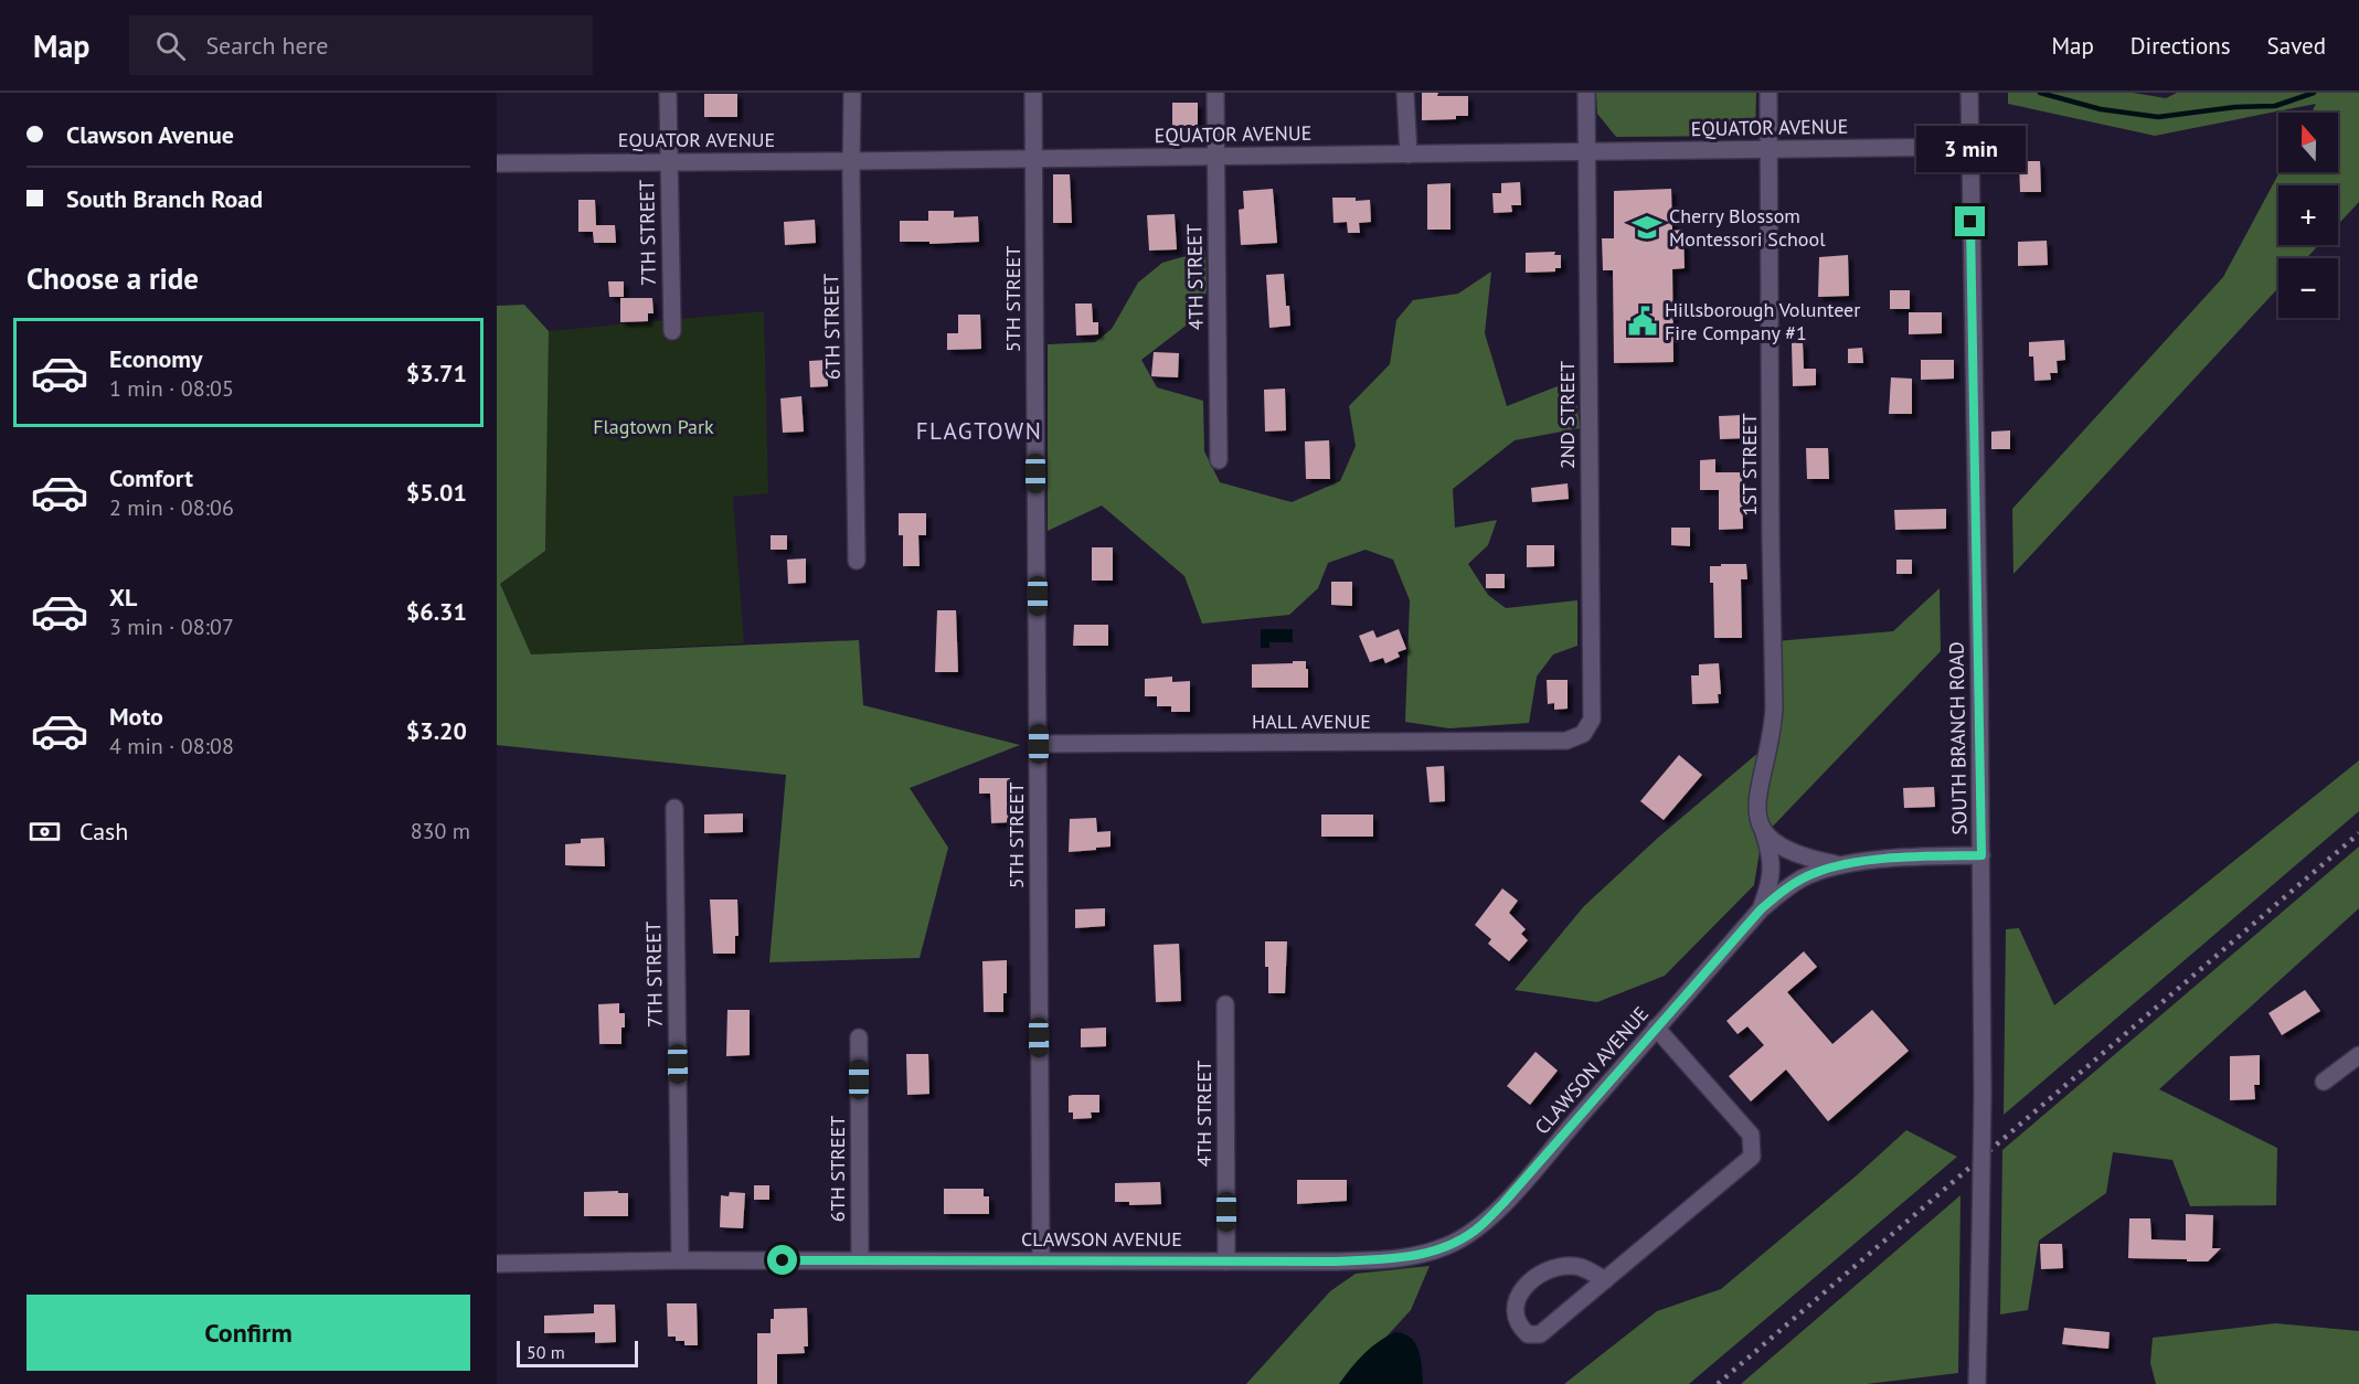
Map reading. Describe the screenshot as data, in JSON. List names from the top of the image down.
{
  "streets": {
    "street": [
      "EQUATOR AVENUE",
      "7TH STREET",
      "4TH STREET",
      "5TH STREET",
      "6TH STREET",
      "2ND STREET",
      "1ST STREET",
      "HALL AVENUE",
      "SOUTH BRANCH ROAD",
      "CLAWSON AVENUE"
    ]
  },
  "crossings": [
    ["EQUATOR AVENUE", "7TH STREET"],
    ["EQUATOR AVENUE", "4TH STREET"],
    ["EQUATOR AVENUE", "5TH STREET"],
    ["EQUATOR AVENUE", "6TH STREET"],
    ["EQUATOR AVENUE", "2ND STREET"],
    ["EQUATOR AVENUE", "1ST STREET"],
    ["EQUATOR AVENUE", "SOUTH BRANCH ROAD"],
    ["7TH STREET", "CLAWSON AVENUE"],
    ["4TH STREET", "CLAWSON AVENUE"],
    ["5TH STREET", "HALL AVENUE"],
    ["5TH STREET", "CLAWSON AVENUE"],
    ["6TH STREET", "CLAWSON AVENUE"],
    ["2ND STREET", "HALL AVENUE"],
    ["1ST STREET", "CLAWSON AVENUE"],
    ["SOUTH BRANCH ROAD", "CLAWSON AVENUE"]
  ],
  "districts": ["FLAGTOWN"],
  "parks": ["Flagtown Park"],
  "places": {
    "school or university": ["Cherry Blossom Montessori School"],
    "public building": ["Hillsborough Volunteer Fire Company #1"]
  },
  "scale_bar": "50 m",
  "north": "top",
  "page": {
    "header": "Map",
    "search": "Search here",
    "nav": ["Map", "Directions", "Saved"],
    "banner": ["Clawson Avenue", "South Branch Road"],
    "map_buttons": ["+", "−"],
    "bubble": "3 min",
    "heading": "Choose a ride",
    "list": [
      {
        "name": "Economy",
        "note": "1 min · 08:05",
        "value": "$3.71"
      },
      {
        "name": "Comfort",
        "note": "2 min · 08:06",
        "value": "$5.01"
      },
      {
        "name": "XL",
        "note": "3 min · 08:07",
        "value": "$6.31"
      },
      {
        "name": "Moto",
        "note": "4 min · 08:08",
        "value": "$3.20"
      }
    ],
    "pay": ["Cash", "830 m"],
    "buttons": "Confirm",
    "scale": "50 m"
  }
}
